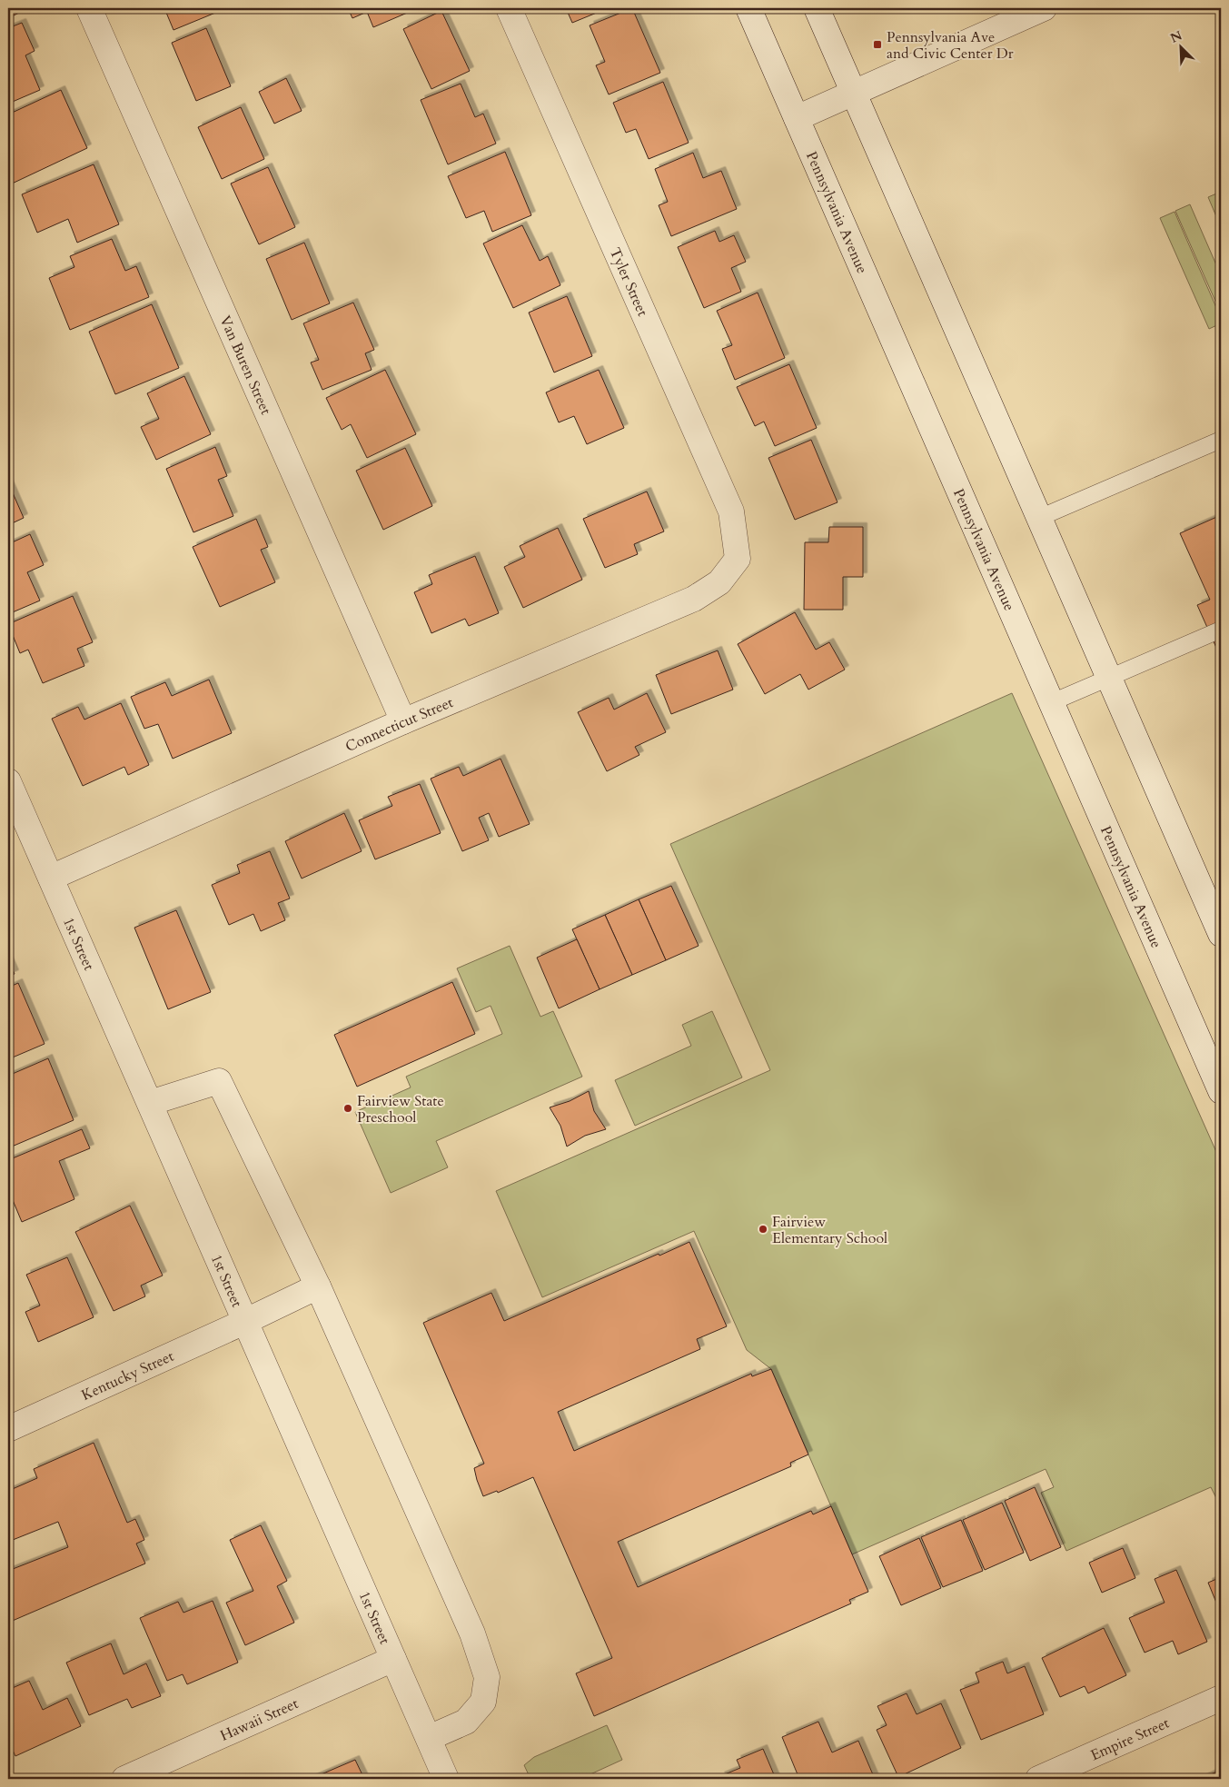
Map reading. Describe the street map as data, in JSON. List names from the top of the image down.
{
  "streets": {
    "street": [
      "Pennsylvania Avenue",
      "Tyler Street",
      "Van Buren Street",
      "Connecticut Street",
      "1st Street",
      "Kentucky Street",
      "Hawaii Street",
      "Empire Street"
    ]
  },
  "crossings": [
    ["Tyler Street", "Connecticut Street"],
    ["Van Buren Street", "Connecticut Street"],
    ["Connecticut Street", "1st Street"],
    ["1st Street", "Kentucky Street"],
    ["1st Street", "Hawaii Street"]
  ],
  "places": {
    "transit": ["Pennsylvania Ave and Civic Center Dr"],
    "other": ["Fairview State Preschool", "Fairview Elementary School"]
  },
  "north": "top left"
}
